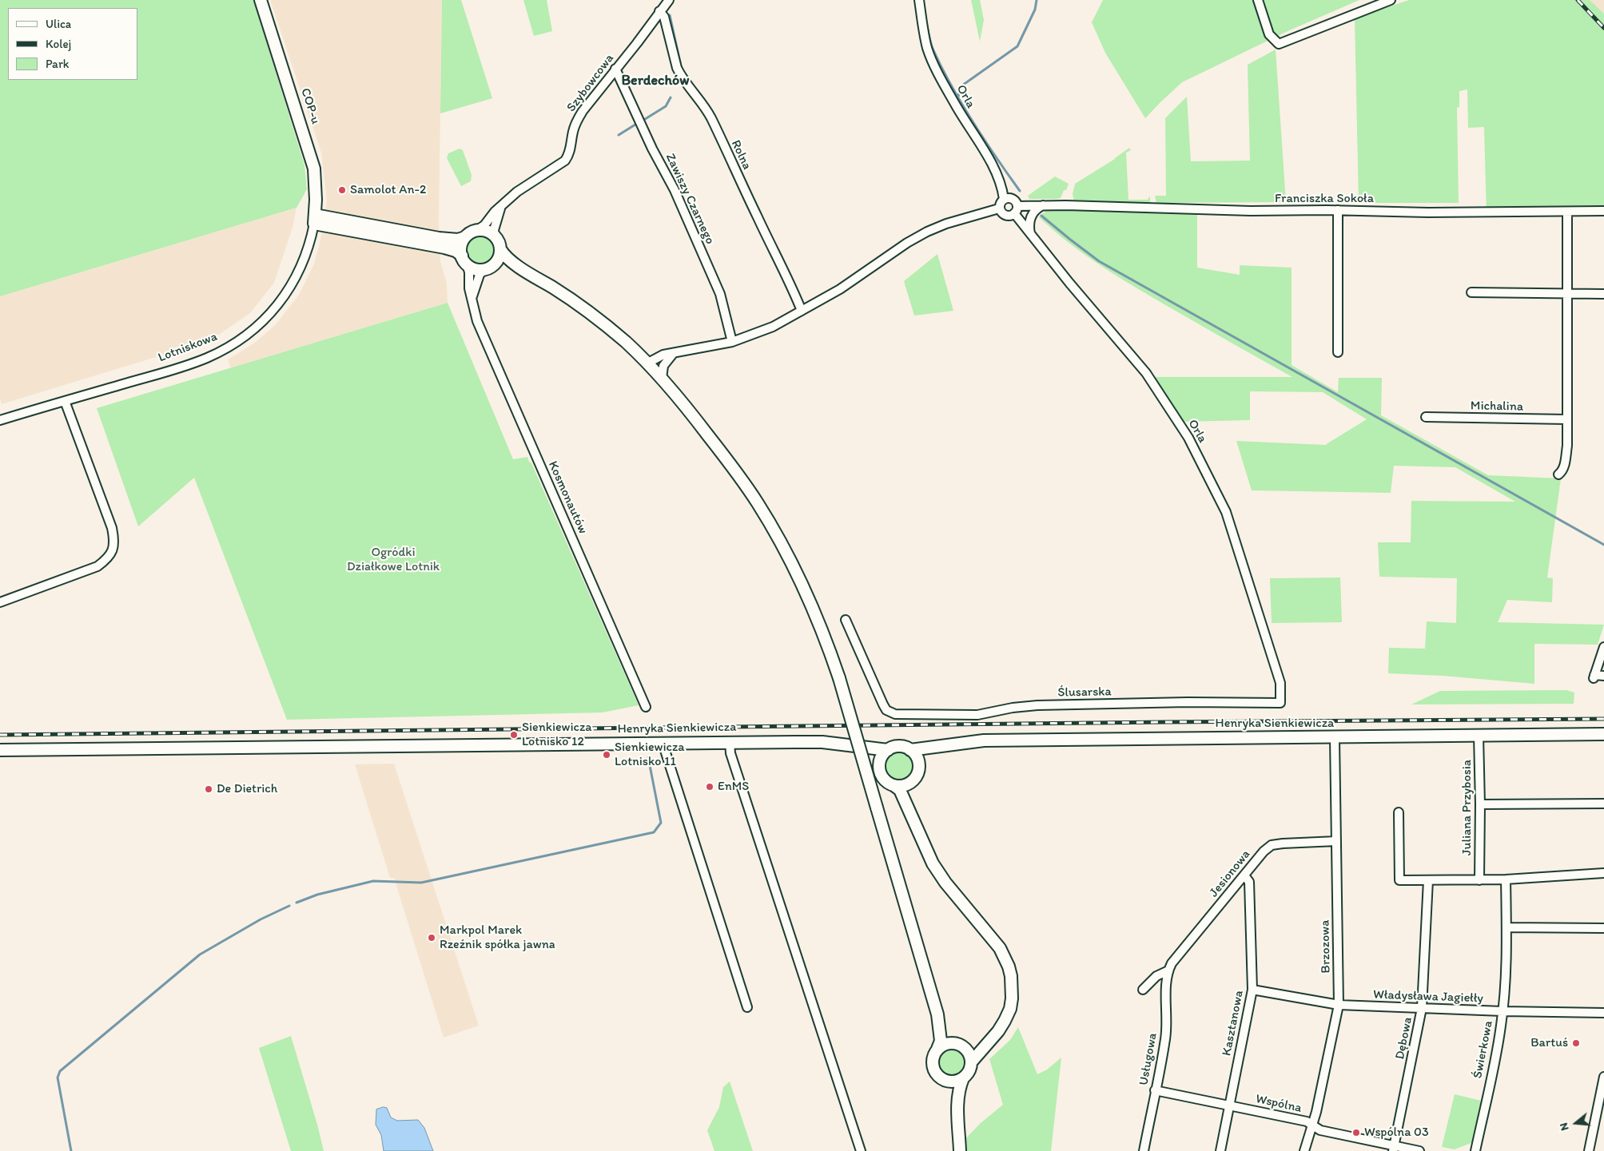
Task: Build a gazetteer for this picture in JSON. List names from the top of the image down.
{
  "streets": {
    "main road": ["COP-u", "Henryka Sienkiewicza"],
    "street": [
      "Szybowcowa",
      "Orla",
      "Rolna",
      "Zawiszy Czarnego",
      "Franciszka Sokoła",
      "Lotniskowa",
      "Michalina",
      "Kosmonautów",
      "Ślusarska",
      "Juliana Przybosia",
      "Jesionowa",
      "Brzozowa",
      "Władysława Jagiełły",
      "Kasztanowa",
      "Dębowa",
      "Świerkowa",
      "Usługowa",
      "Wspólna"
    ]
  },
  "crossings": [
    ["Szybowcowa", "Rolna"],
    ["Szybowcowa", "Zawiszy Czarnego"],
    ["Szybowcowa", "Kosmonautów"],
    ["Orla", "Franciszka Sokoła"],
    ["Orla", "Ślusarska"],
    ["COP-u", "Lotniskowa"],
    ["Henryka Sienkiewicza", "Juliana Przybosia"],
    ["Henryka Sienkiewicza", "Brzozowa"],
    ["Jesionowa", "Brzozowa"],
    ["Jesionowa", "Kasztanowa"],
    ["Jesionowa", "Usługowa"],
    ["Brzozowa", "Władysława Jagiełły"],
    ["Brzozowa", "Wspólna"],
    ["Władysława Jagiełły", "Kasztanowa"],
    ["Władysława Jagiełły", "Dębowa"],
    ["Władysława Jagiełły", "Świerkowa"],
    ["Kasztanowa", "Wspólna"],
    ["Dębowa", "Wspólna"],
    ["Usługowa", "Wspólna"]
  ],
  "districts": ["Berdechów"],
  "parks": ["Ogródki Działkowe Lotnik"],
  "places": [
    "Samolot An-2",
    "Sienkiewicza Lotnisko 12",
    "Sienkiewicza Lotnisko 11",
    "EnMS",
    "De Dietrich",
    "Markpol Marek Rzeźnik spółka jawna",
    "Bartuś",
    "Wspólna 03"
  ],
  "legend": ["Ulica", "Kolej", "Park"],
  "north": "left"
}
